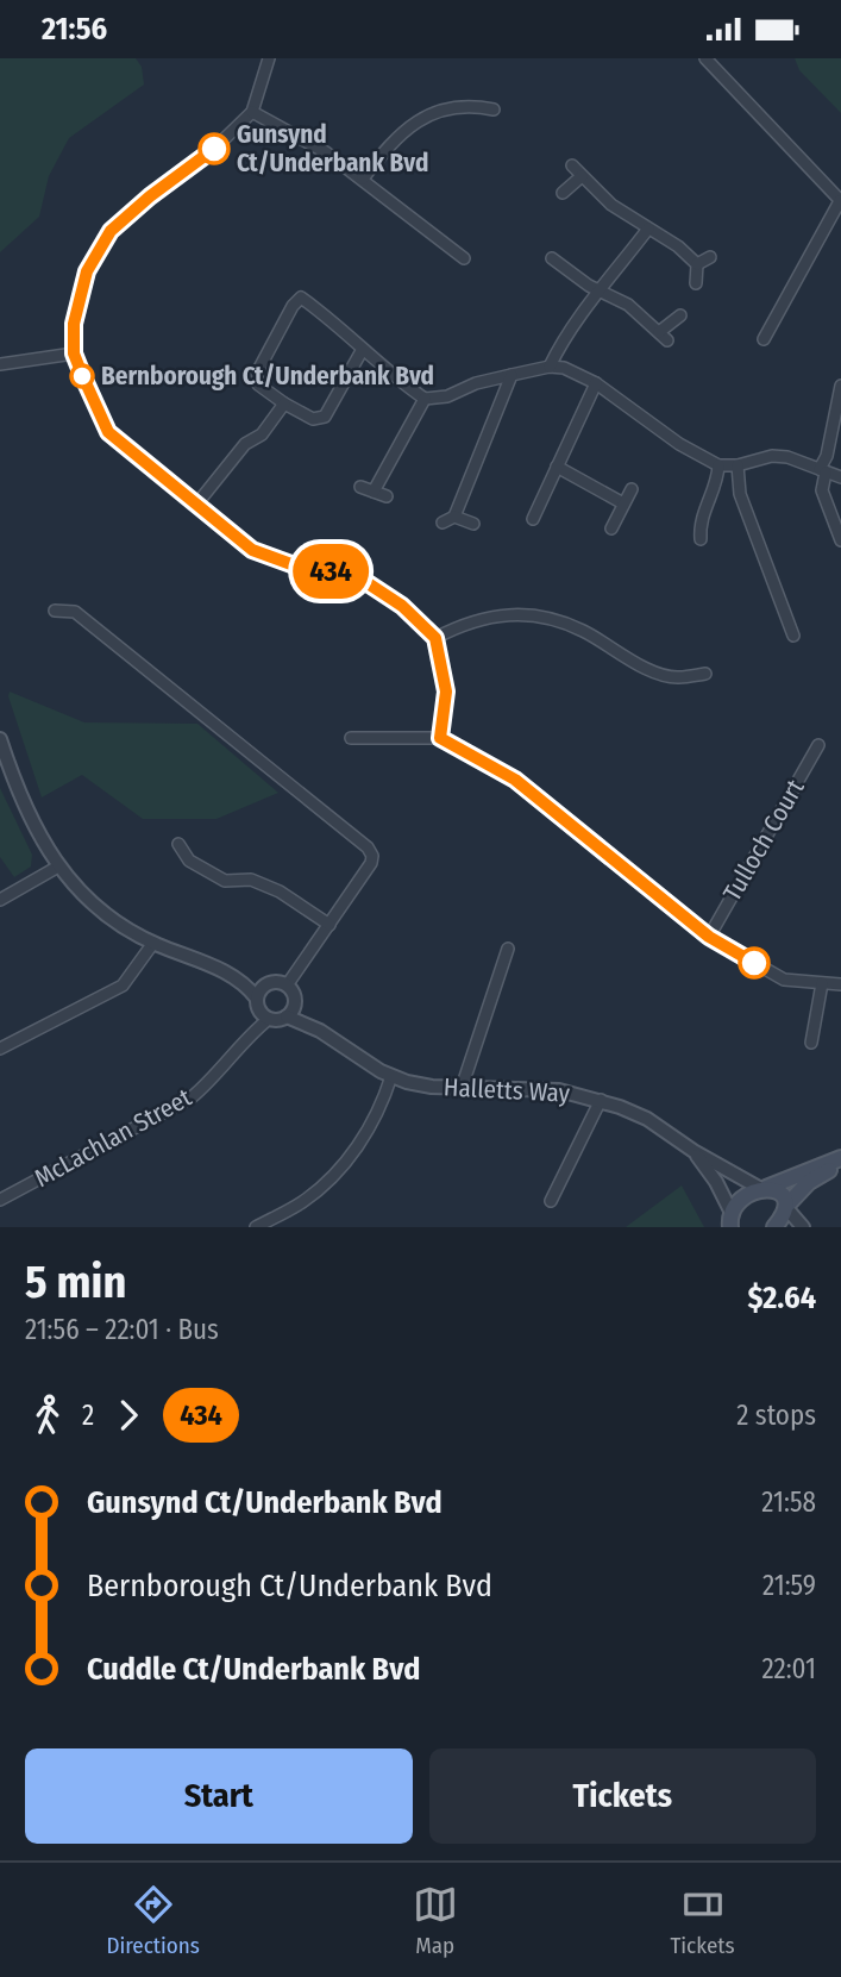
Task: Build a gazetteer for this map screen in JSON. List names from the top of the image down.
{
  "streets": {
    "street": ["Tulloch Court", "Halletts Way", "McLachlan Street"]
  },
  "places": ["Gunsynd Ct/Underbank Bvd", "Bernborough Ct/Underbank Bvd"],
  "lines": ["bus line 434"],
  "page": {
    "status": "21:56",
    "on_map": "434",
    "heading": ["5 min", "21:56 – 22:01 · Bus", "$2.64"],
    "legs": ["2", "434", "2 stops"],
    "list": [
      {
        "name": "Gunsynd Ct/Underbank Bvd",
        "value": "21:58"
      },
      {
        "name": "Bernborough Ct/Underbank Bvd",
        "value": "21:59"
      },
      {
        "name": "Cuddle Ct/Underbank Bvd",
        "value": "22:01"
      }
    ],
    "buttons": ["Start", "Tickets"],
    "tabs": ["Directions", "Map", "Tickets"]
  }
}
